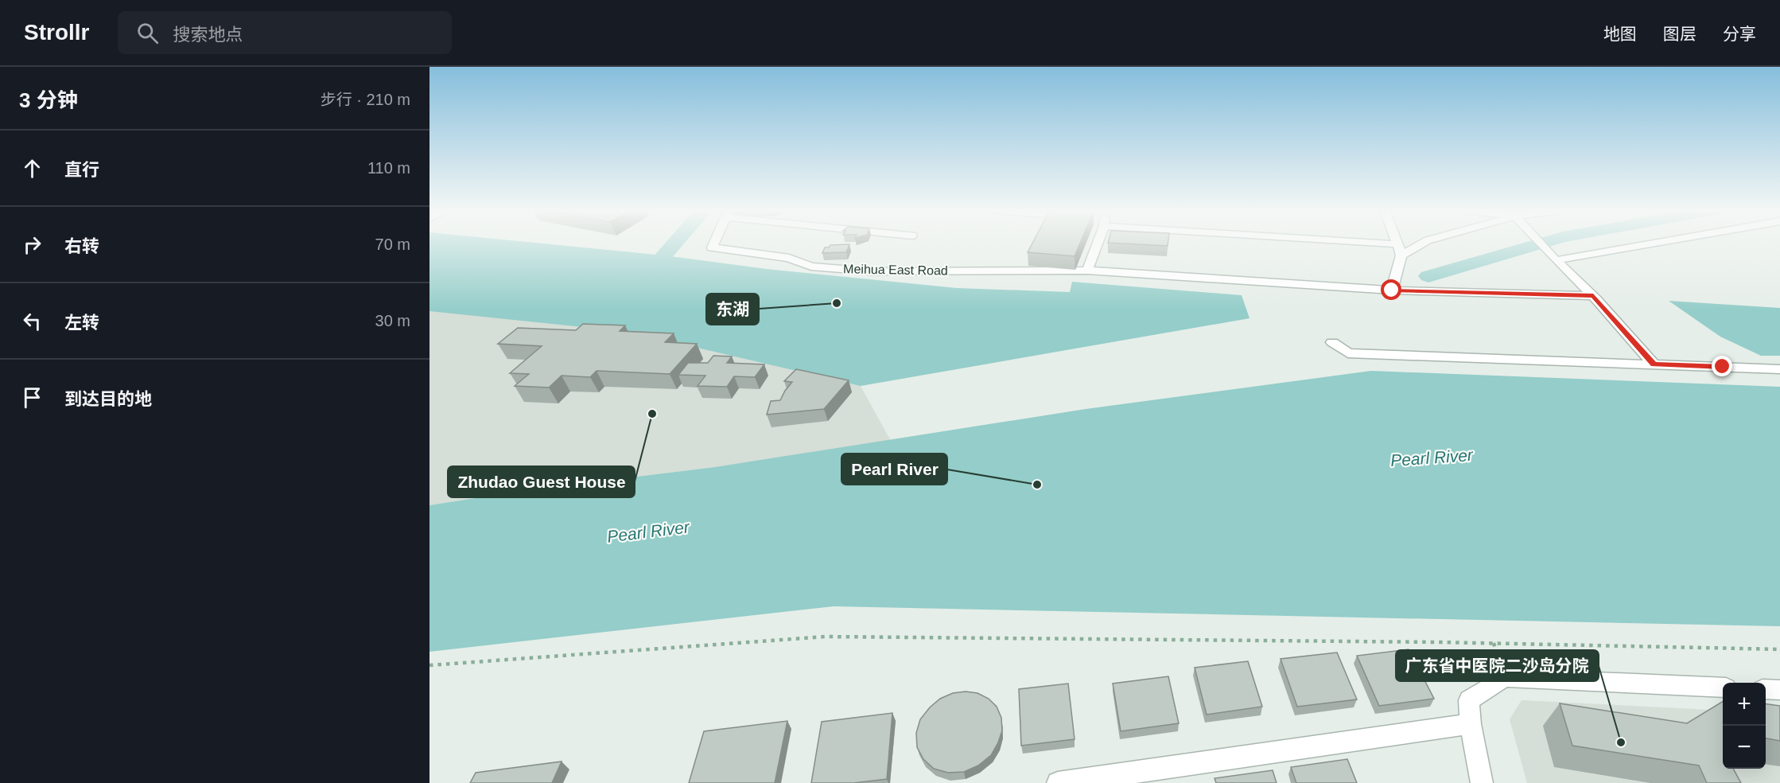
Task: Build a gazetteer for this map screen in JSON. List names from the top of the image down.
{
  "streets": {
    "street": ["Meihua East Road"]
  },
  "water": ["Pearl River"],
  "places": [
    "东湖",
    "Zhudao Guest House",
    "Pearl River",
    "广东省中医院二沙岛分院"
  ],
  "page": {
    "header": "Strollr",
    "search": "搜索地点",
    "nav": ["地图", "图层", "分享"],
    "heading": ["3 分钟", "步行 · 210 m"],
    "list": [
      ["直行", "110 m"],
      ["右转", "70 m"],
      ["左转", "30 m"],
      "到达目的地"
    ],
    "map_buttons": ["+", "−"]
  }
}
